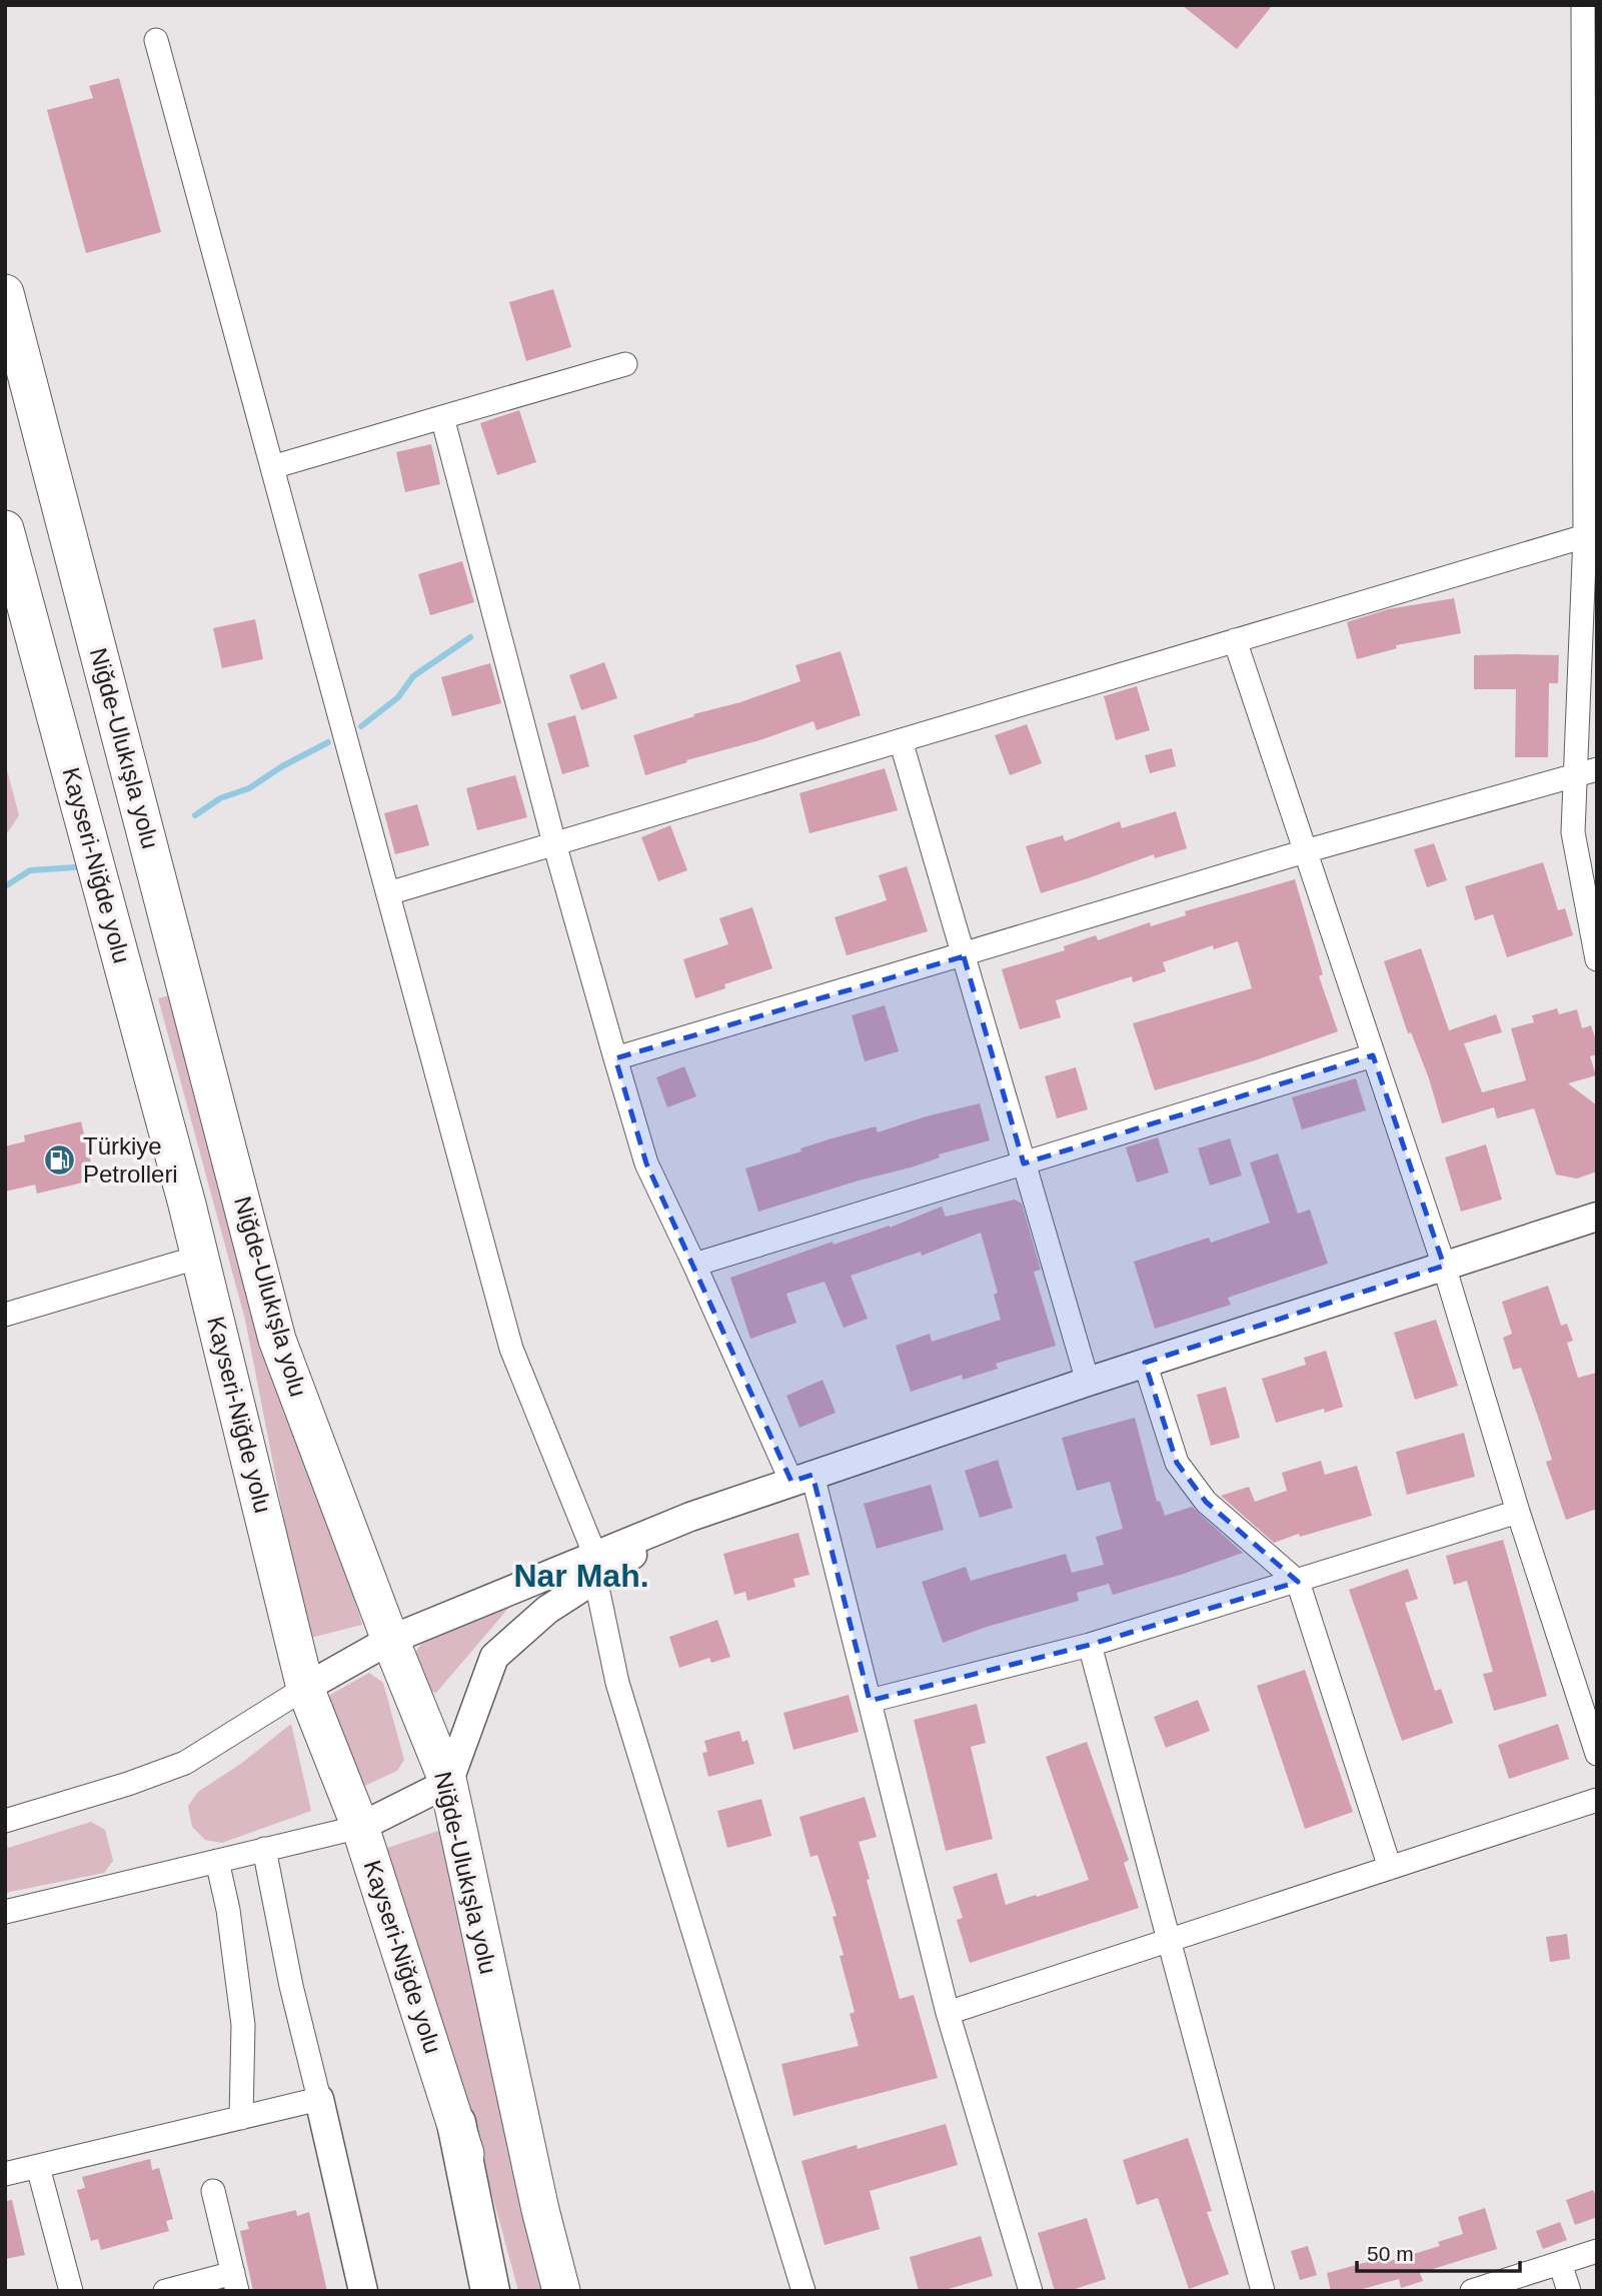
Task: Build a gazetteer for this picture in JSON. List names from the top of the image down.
{
  "streets": {
    "highway": ["Niğde-Ulukışla yolu", "Kayseri-Niğde yolu"]
  },
  "districts": ["Nar Mah."],
  "places": {
    "fuel station": ["Türkiye Petrolleri"]
  },
  "scale_bar": "50 m"
}
